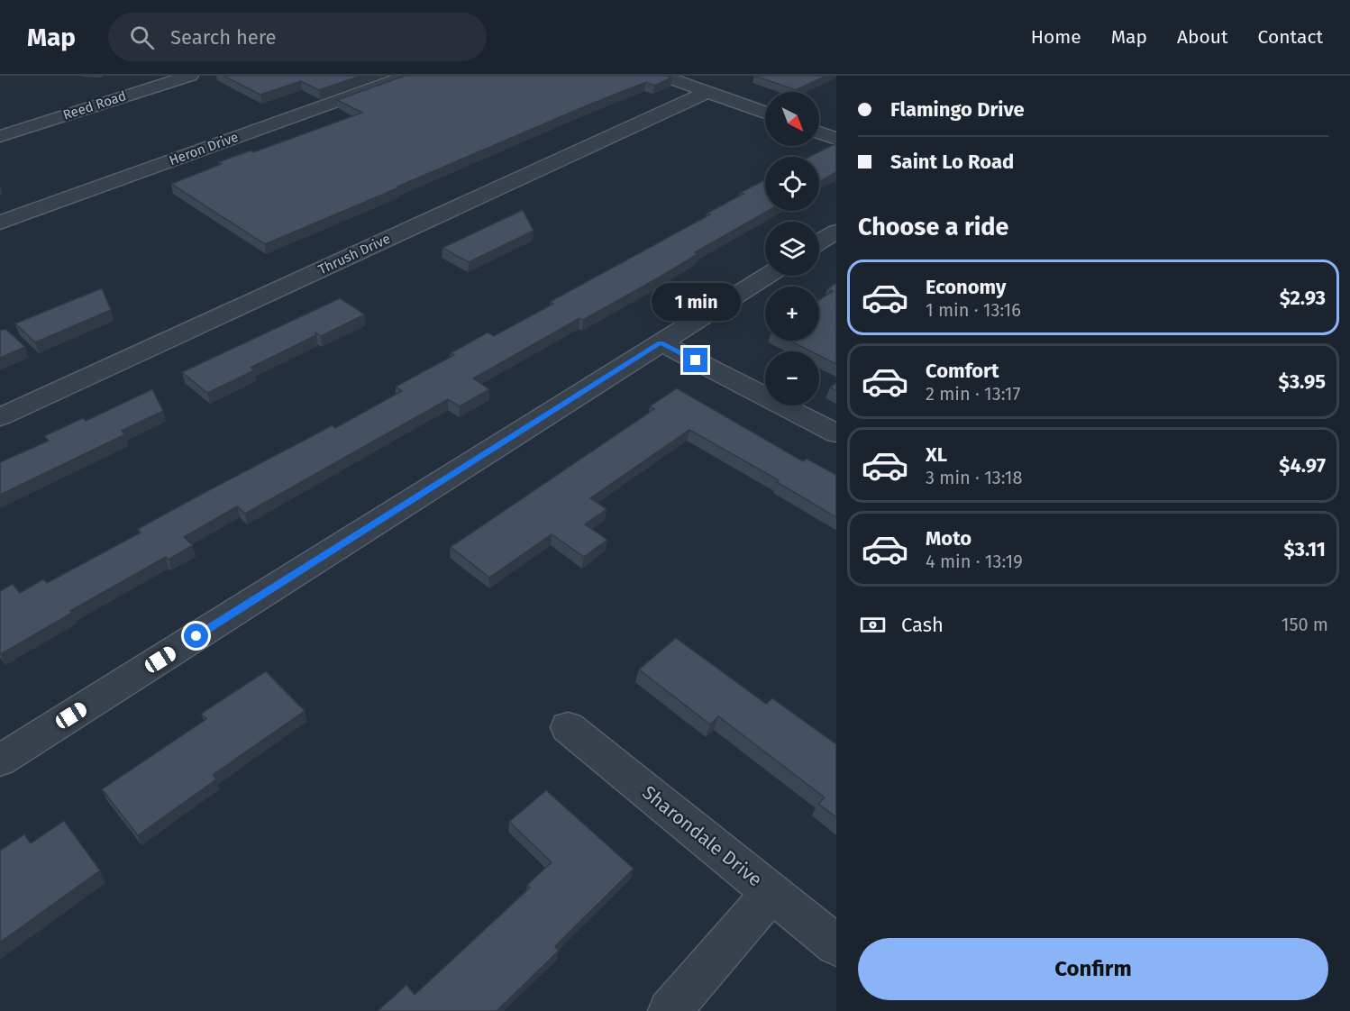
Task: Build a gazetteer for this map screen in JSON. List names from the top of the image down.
{
  "streets": {
    "street": [
      "Reed Road",
      "Heron Drive",
      "Thrush Drive",
      "Sharondale Drive"
    ]
  },
  "north": "bottom right",
  "page": {
    "header": "Map",
    "search": "Search here",
    "nav": [
      "Home",
      "Map",
      "About",
      "Contact"
    ],
    "banner": ["Flamingo Drive", "Saint Lo Road"],
    "map_buttons": ["+", "−"],
    "heading": "Choose a ride",
    "list": [
      {
        "name": "Economy",
        "note": "1 min · 13:16",
        "value": "$2.93"
      },
      {
        "name": "Comfort",
        "note": "2 min · 13:17",
        "value": "$3.95"
      },
      {
        "name": "XL",
        "note": "3 min · 13:18",
        "value": "$4.97"
      },
      {
        "name": "Moto",
        "note": "4 min · 13:19",
        "value": "$3.11"
      }
    ],
    "bubble": "1 min",
    "pay": ["Cash", "150 m"],
    "buttons": "Confirm"
  }
}
